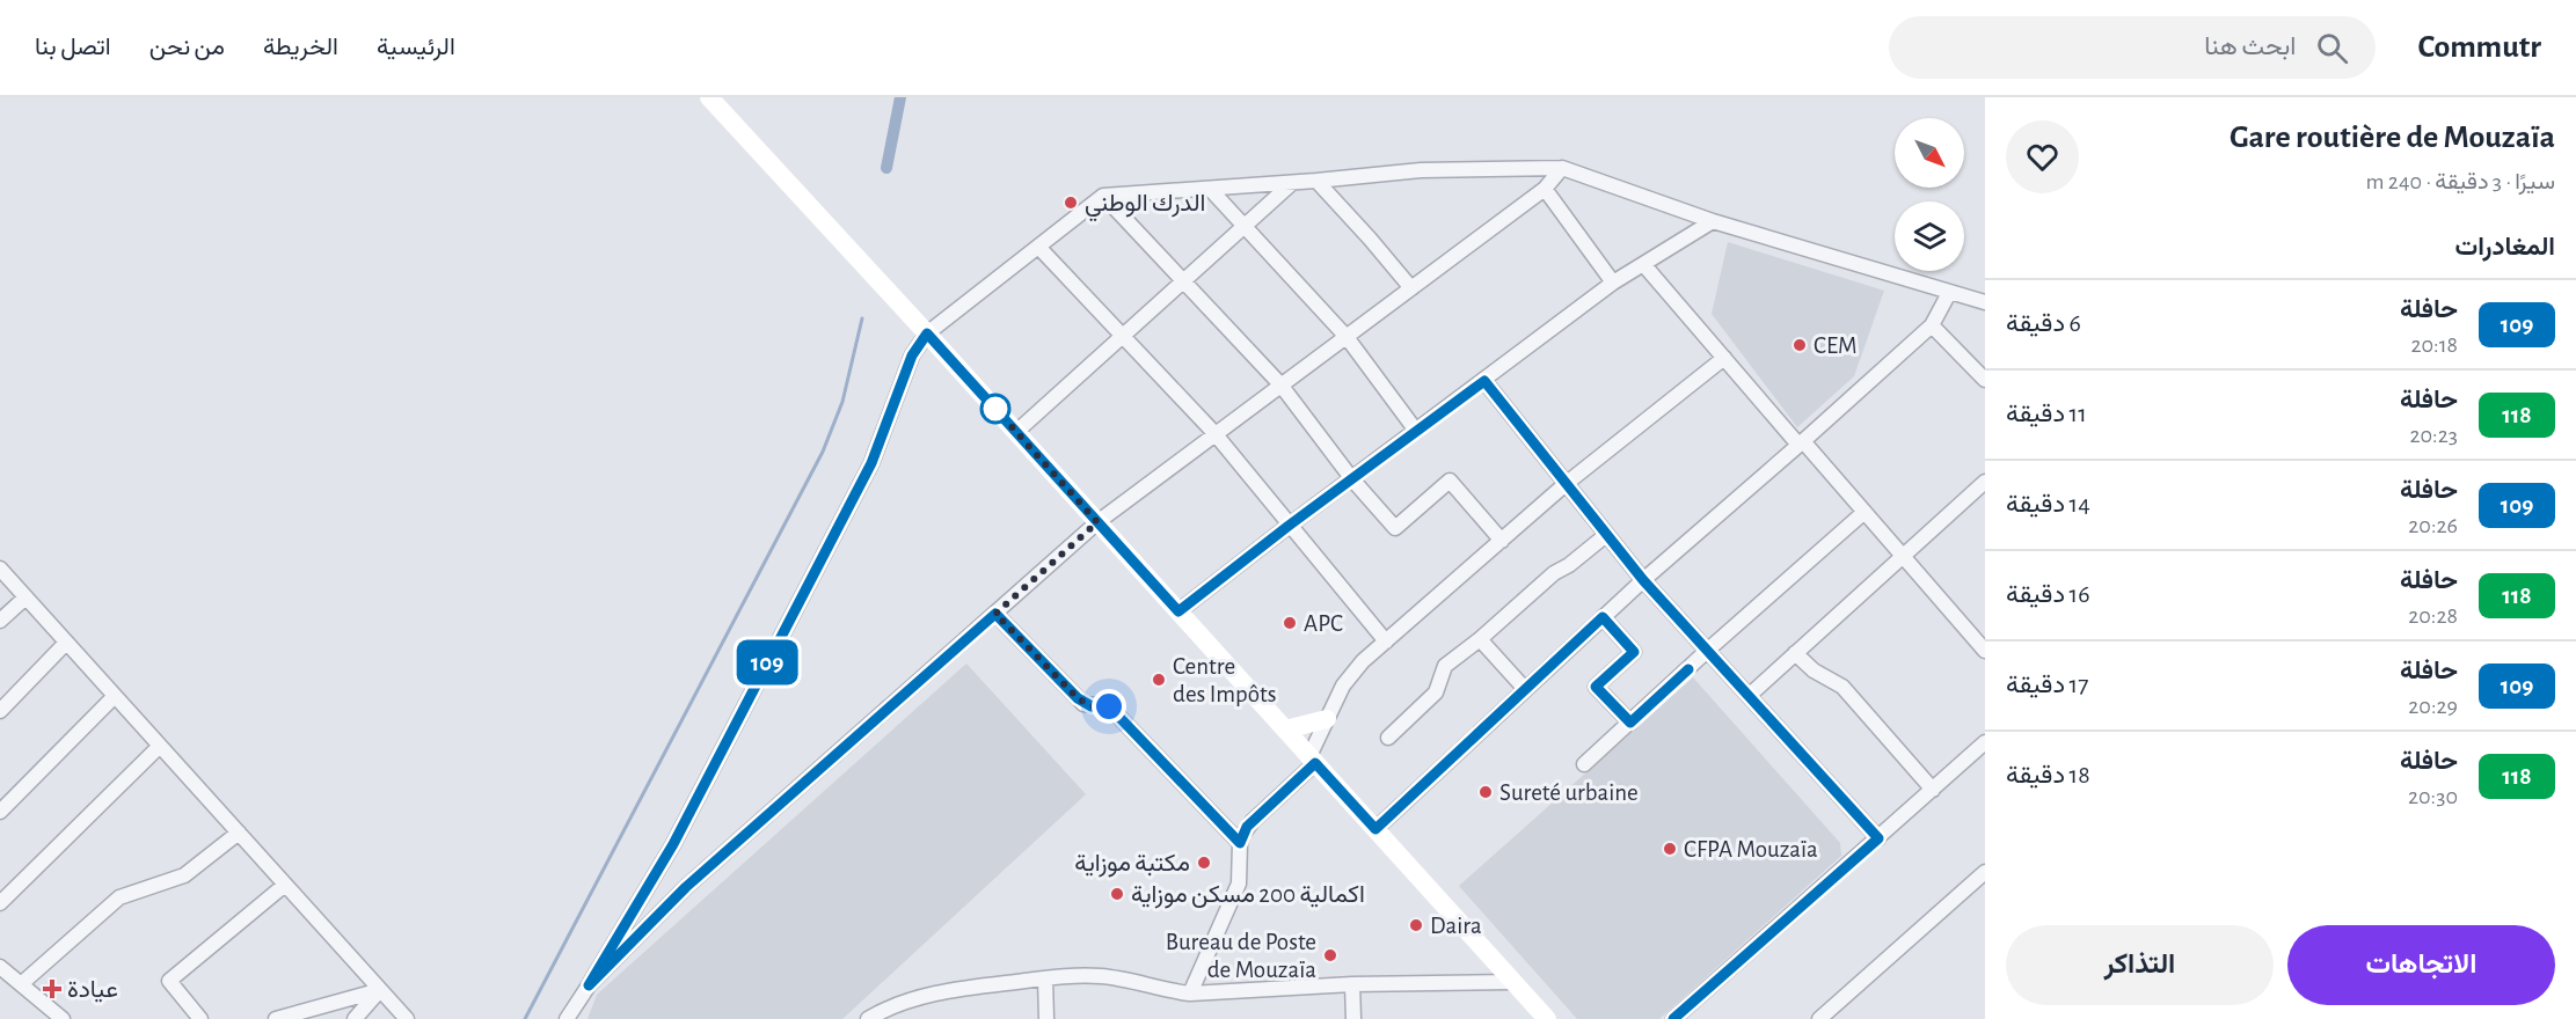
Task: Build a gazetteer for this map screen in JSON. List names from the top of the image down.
{
  "places": {
    "other": [
      "الدرك الوطني",
      "CEM",
      "APC",
      "Centre des Impôts",
      "Sureté urbaine",
      "CFPA Mouzaïa",
      "مكتبة موزاية",
      "اكمالية 200 مسكن موزاية",
      "Daira",
      "Bureau de Poste de Mouzaïa"
    ],
    "health": ["عيادة"]
  },
  "lines": ["bus line 109"],
  "north": "bottom right",
  "page": {
    "header": "Commutr",
    "search": "ابحث هنا",
    "nav": [
      "الرئيسية",
      "الخريطة",
      "من نحن",
      "اتصل بنا"
    ],
    "heading": [
      ["Gare routière de Mouzaïa", "سيرًا · 3 دقيقة · 240 m"],
      "المغادرات"
    ],
    "on_map": "109",
    "list": [
      {
        "mark": "109",
        "name": "حافلة",
        "note": "20:18",
        "value": "6 دقيقة"
      },
      {
        "mark": "118",
        "name": "حافلة",
        "note": "20:23",
        "value": "11 دقيقة"
      },
      {
        "mark": "109",
        "name": "حافلة",
        "note": "20:26",
        "value": "14 دقيقة"
      },
      {
        "mark": "118",
        "name": "حافلة",
        "note": "20:28",
        "value": "16 دقيقة"
      },
      {
        "mark": "109",
        "name": "حافلة",
        "note": "20:29",
        "value": "17 دقيقة"
      },
      {
        "mark": "118",
        "name": "حافلة",
        "note": "20:30",
        "value": "18 دقيقة"
      }
    ],
    "buttons": ["الاتجاهات", "التذاكر"]
  }
}
